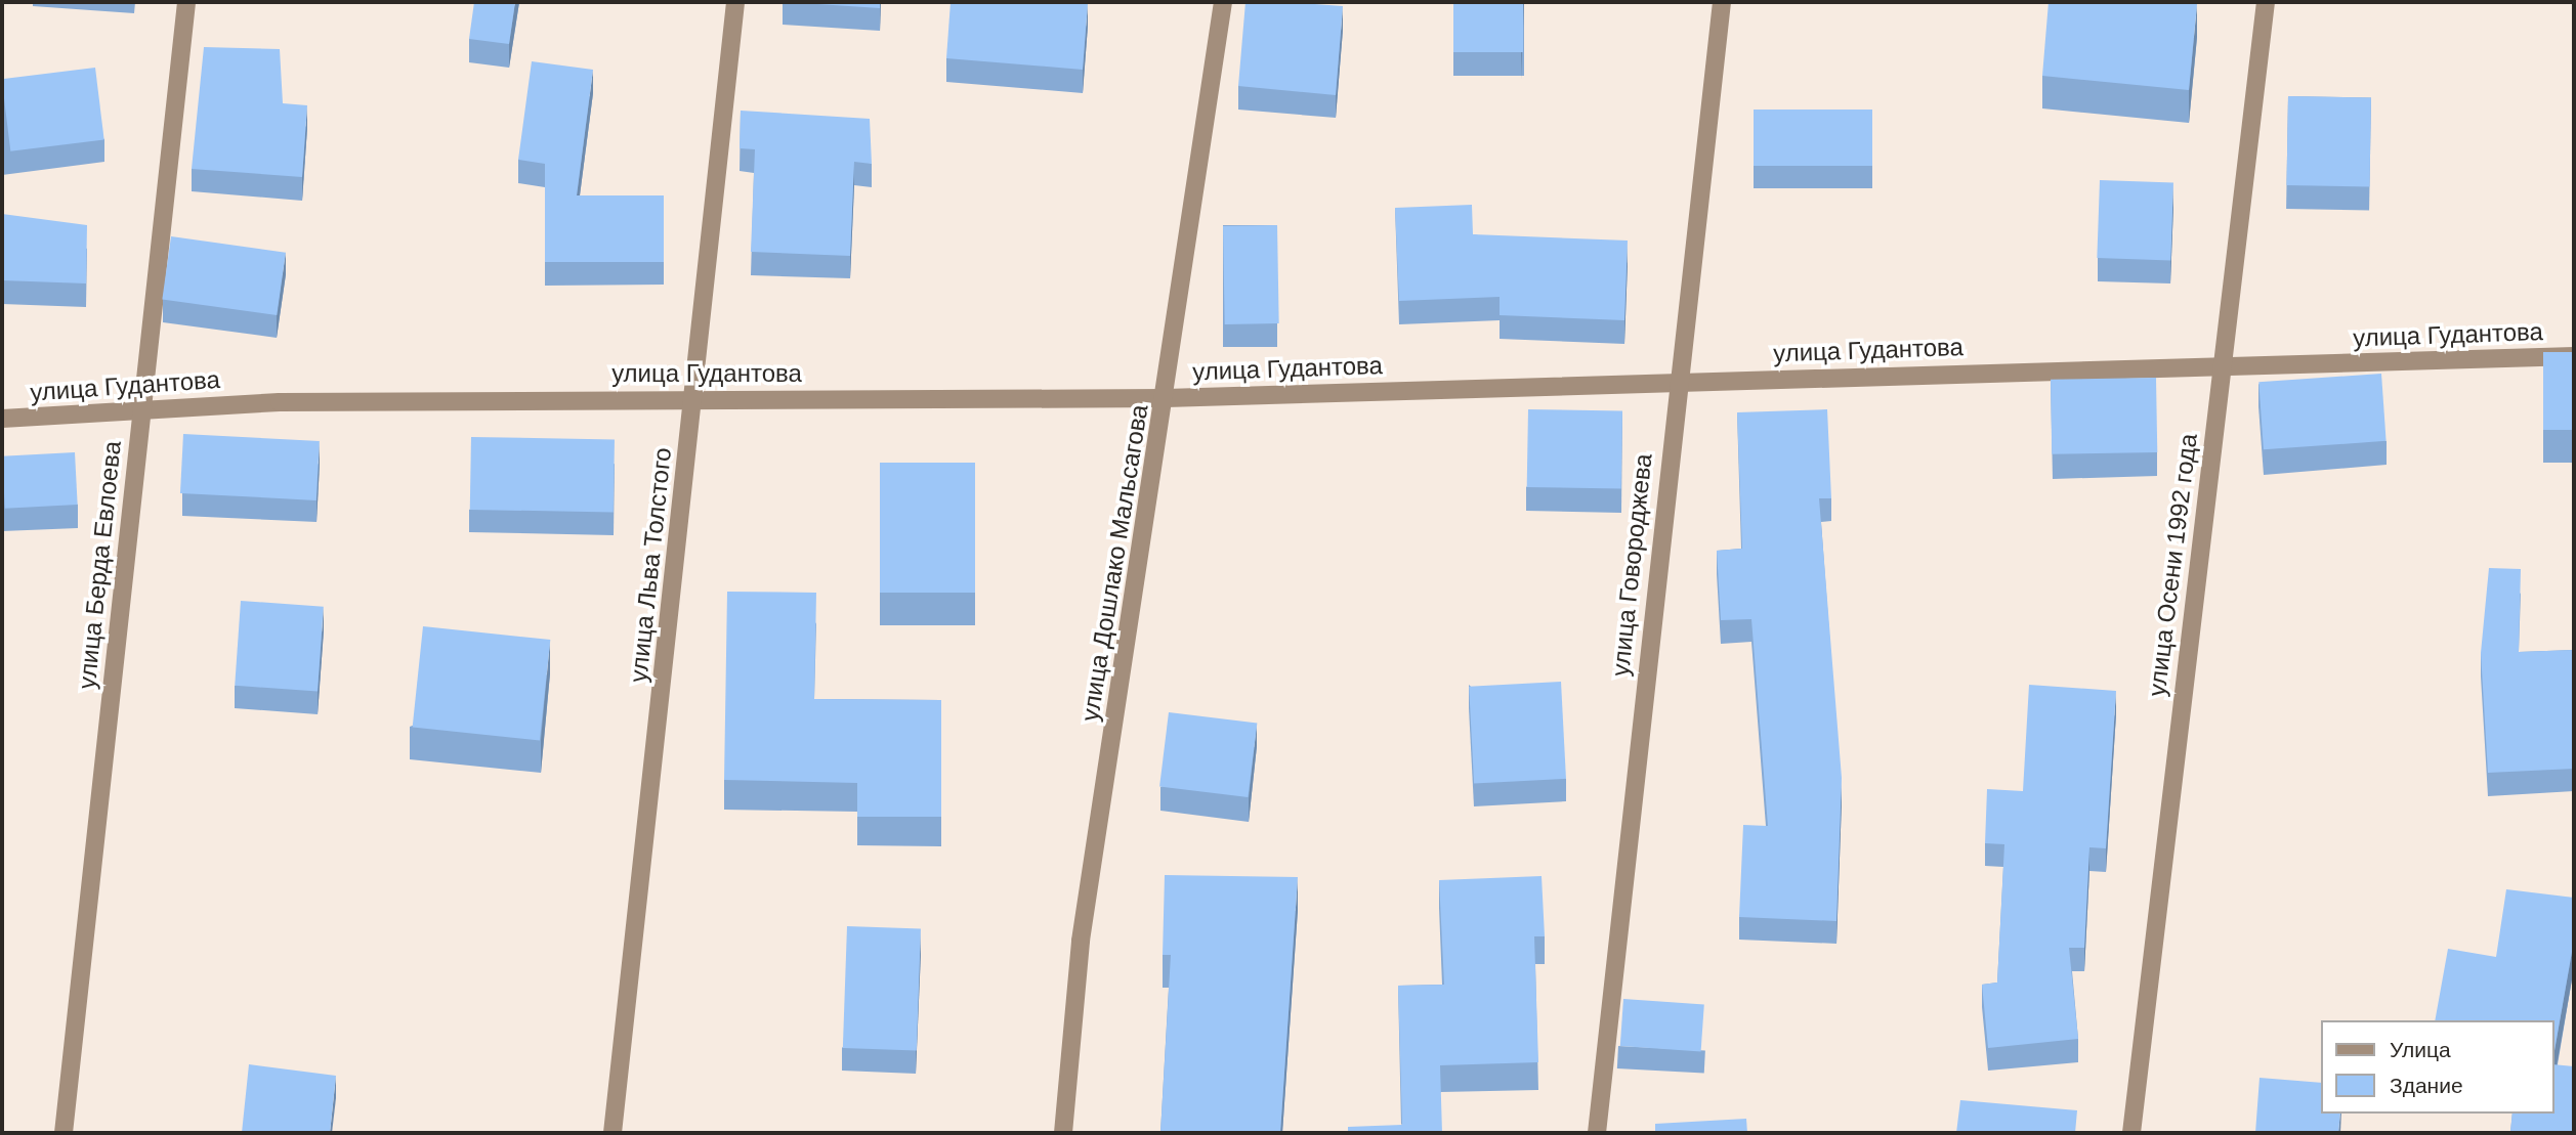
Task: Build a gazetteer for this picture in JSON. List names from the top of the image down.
{
  "streets": {
    "street": [
      "улица Гудантова",
      "улица Дошлако Мальсагова",
      "улица Берда Евлоева",
      "улица Льва Толстого",
      "улица Говороджева",
      "улица Осени 1992 года"
    ]
  },
  "crossings": [
    ["улица Гудантова", "улица Дошлако Мальсагова"],
    ["улица Гудантова", "улица Берда Евлоева"],
    ["улица Гудантова", "улица Льва Толстого"],
    ["улица Гудантова", "улица Говороджева"],
    ["улица Гудантова", "улица Осени 1992 года"]
  ],
  "legend": ["Улица", "Здание"]
}
